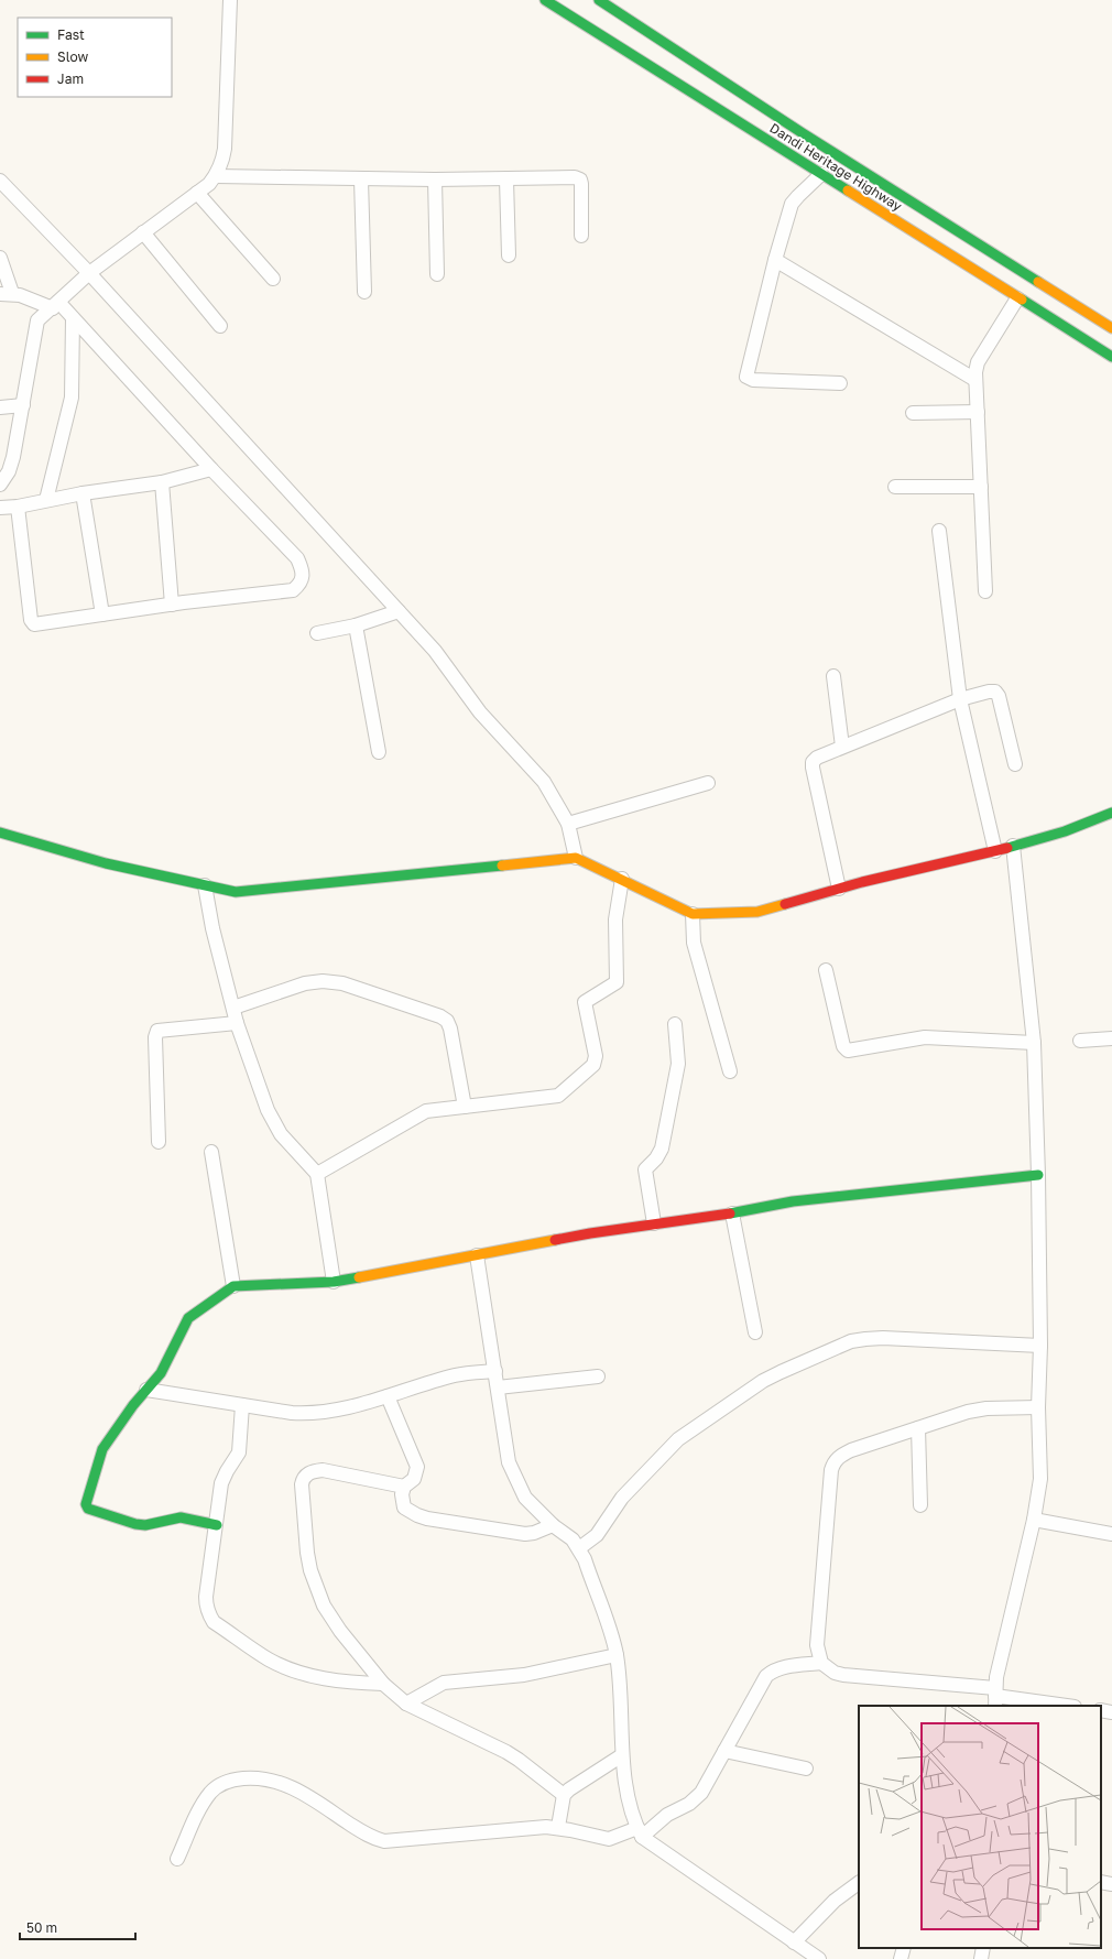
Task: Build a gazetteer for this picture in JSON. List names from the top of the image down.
{
  "streets": {
    "main road": ["Dandi Heritage Highway"]
  },
  "legend": ["Fast", "Slow", "Jam"],
  "scale_bar": "50 m"
}
